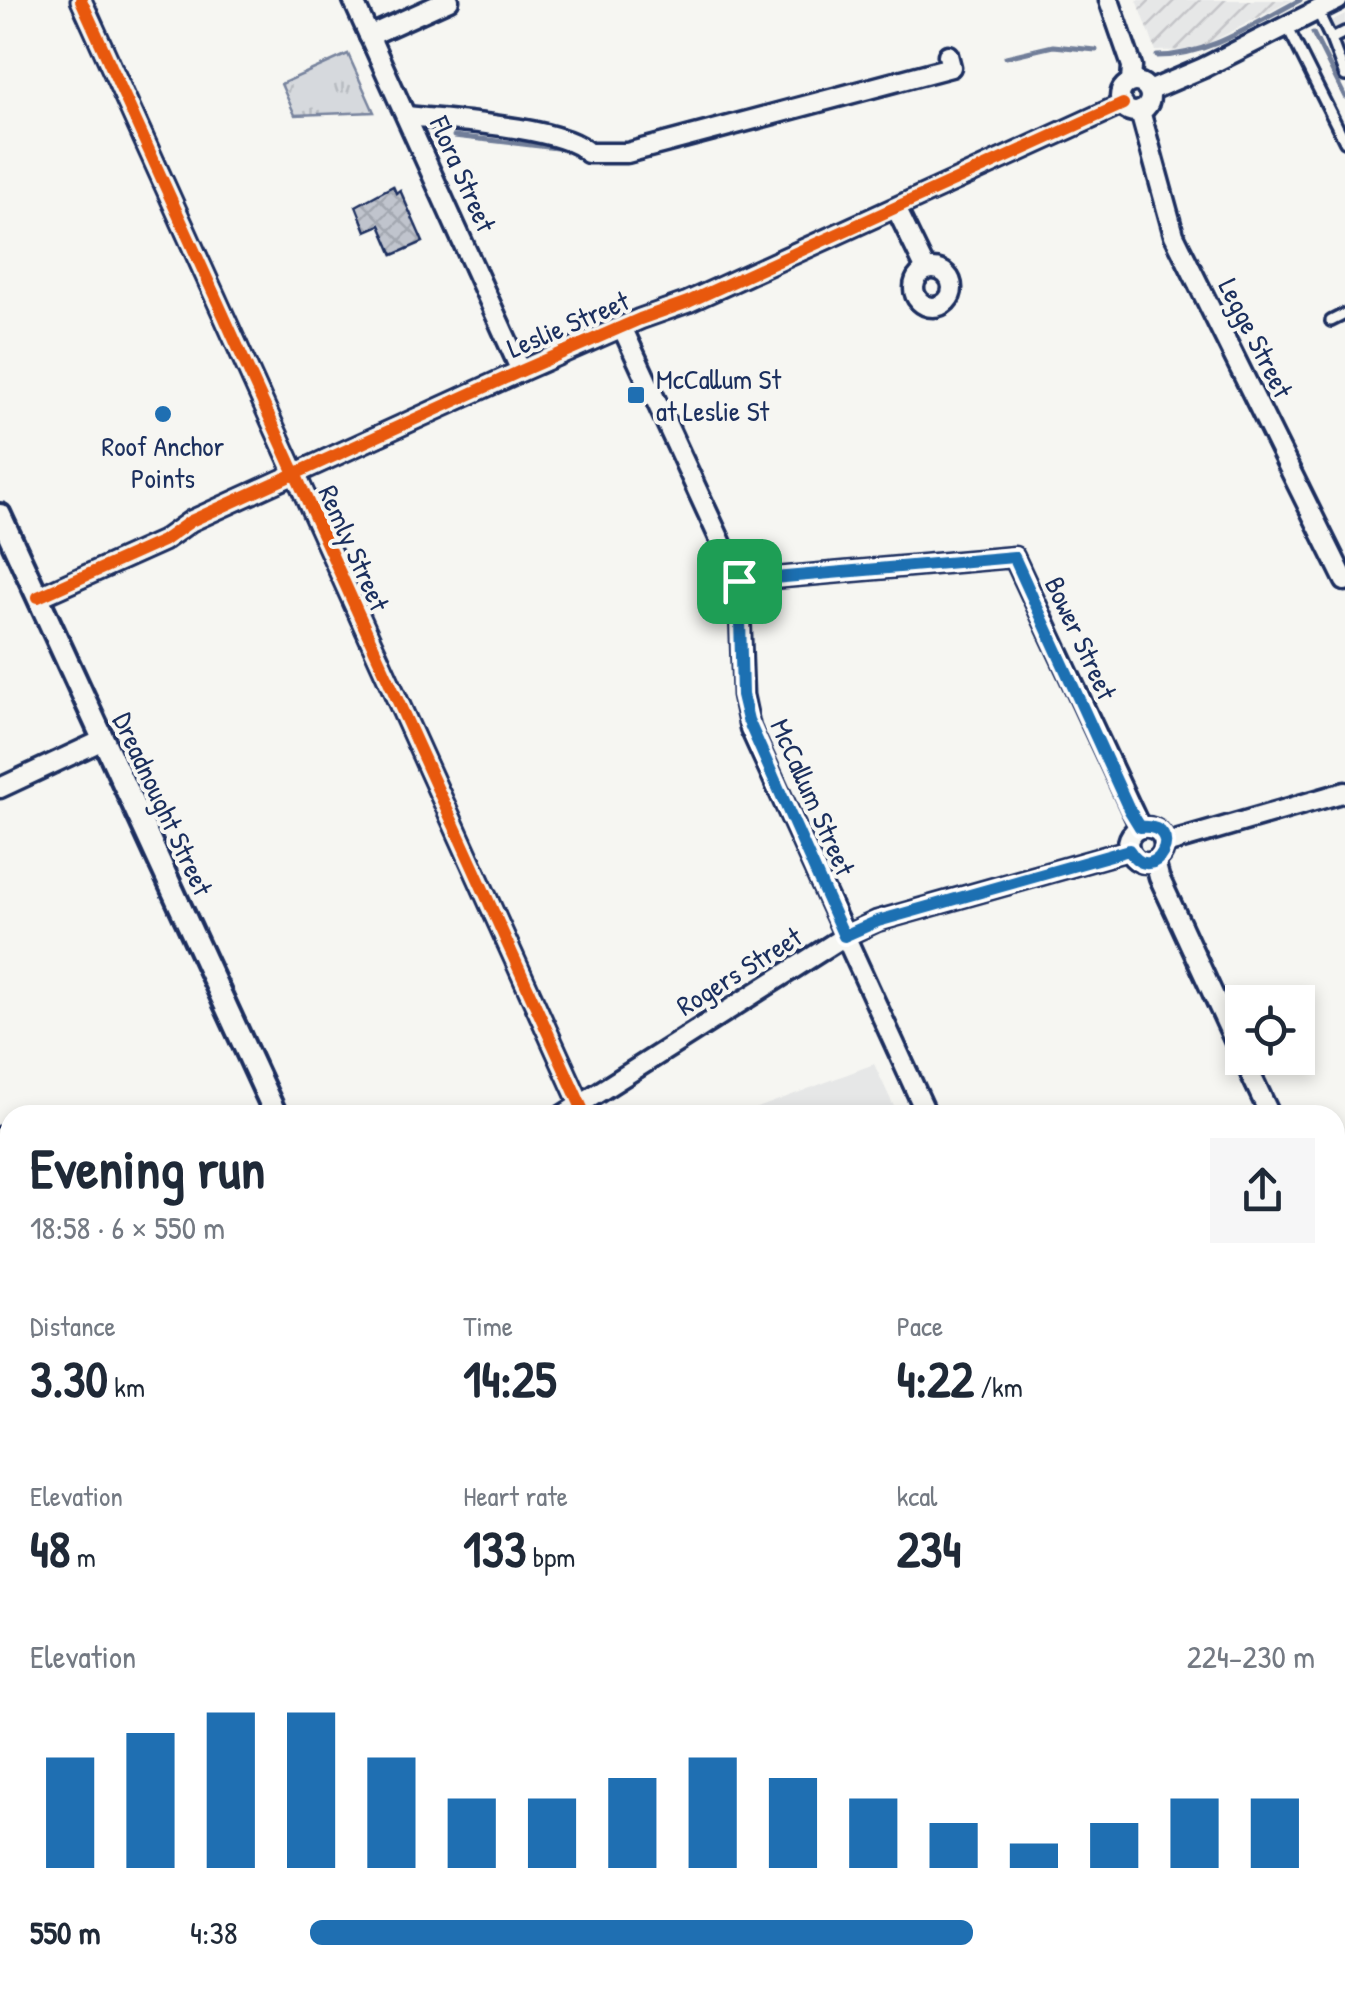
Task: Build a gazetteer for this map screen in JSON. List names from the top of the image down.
{
  "streets": {
    "street": [
      "Flora Street",
      "Leslie Street",
      "Legge Street",
      "Remly Street",
      "Bower Street",
      "McCallum Street",
      "Dreadnought Street",
      "Rogers Street"
    ]
  },
  "crossings": [
    ["Flora Street", "Leslie Street"],
    ["Leslie Street", "Legge Street"],
    ["Leslie Street", "Remly Street"],
    ["Leslie Street", "McCallum Street"],
    ["Leslie Street", "Dreadnought Street"],
    ["Bower Street", "McCallum Street"],
    ["Bower Street", "Rogers Street"],
    ["McCallum Street", "Rogers Street"]
  ],
  "places": {
    "transit": ["McCallum St at Leslie St"],
    "other": ["Roof Anchor Points"]
  },
  "page": {
    "heading": ["Evening run", "18:58 · 6 × 550 m"],
    "stats": [
      ["Distance", "3.30 km"],
      ["Time", "14:25"],
      ["Pace", "4:22 /km"],
      ["Elevation", "48 m"],
      ["Heart rate", "133 bpm"],
      ["kcal", "234"]
    ],
    "chart": ["Elevation", "224–230 m"],
    "list": [
      {
        "name": "550 m",
        "note": "4:38"
      }
    ]
  }
}
